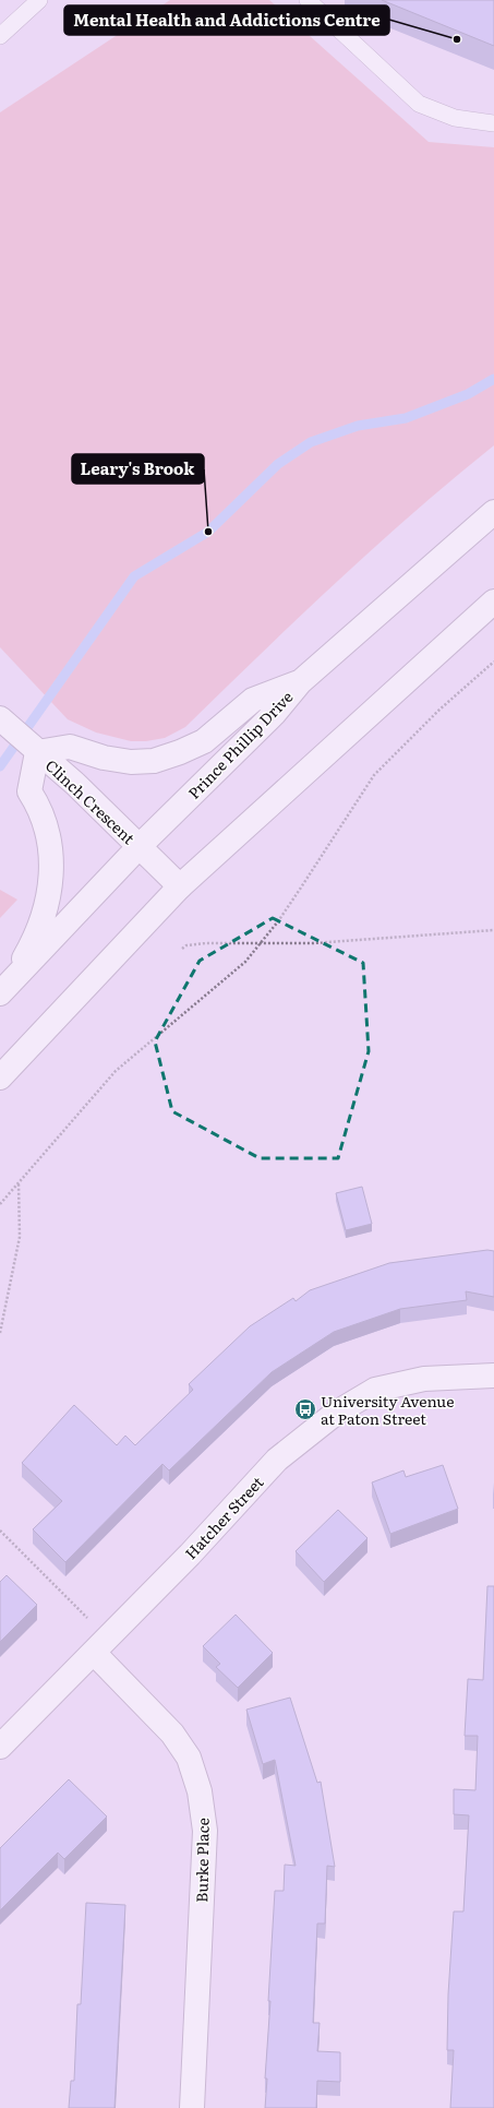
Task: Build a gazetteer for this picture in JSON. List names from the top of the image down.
{
  "streets": {
    "main road": [
      "Prince Phillip Drive",
      "Clinch Crescent",
      "Hatcher Street",
      "Burke Place"
    ]
  },
  "crossings": [
    ["Prince Phillip Drive", "Clinch Crescent"],
    ["Hatcher Street", "Burke Place"]
  ],
  "places": {
    "other": ["Mental Health and Addictions Centre", "Leary's Brook"],
    "bus stop": ["University Avenue at Paton Street"]
  }
}
